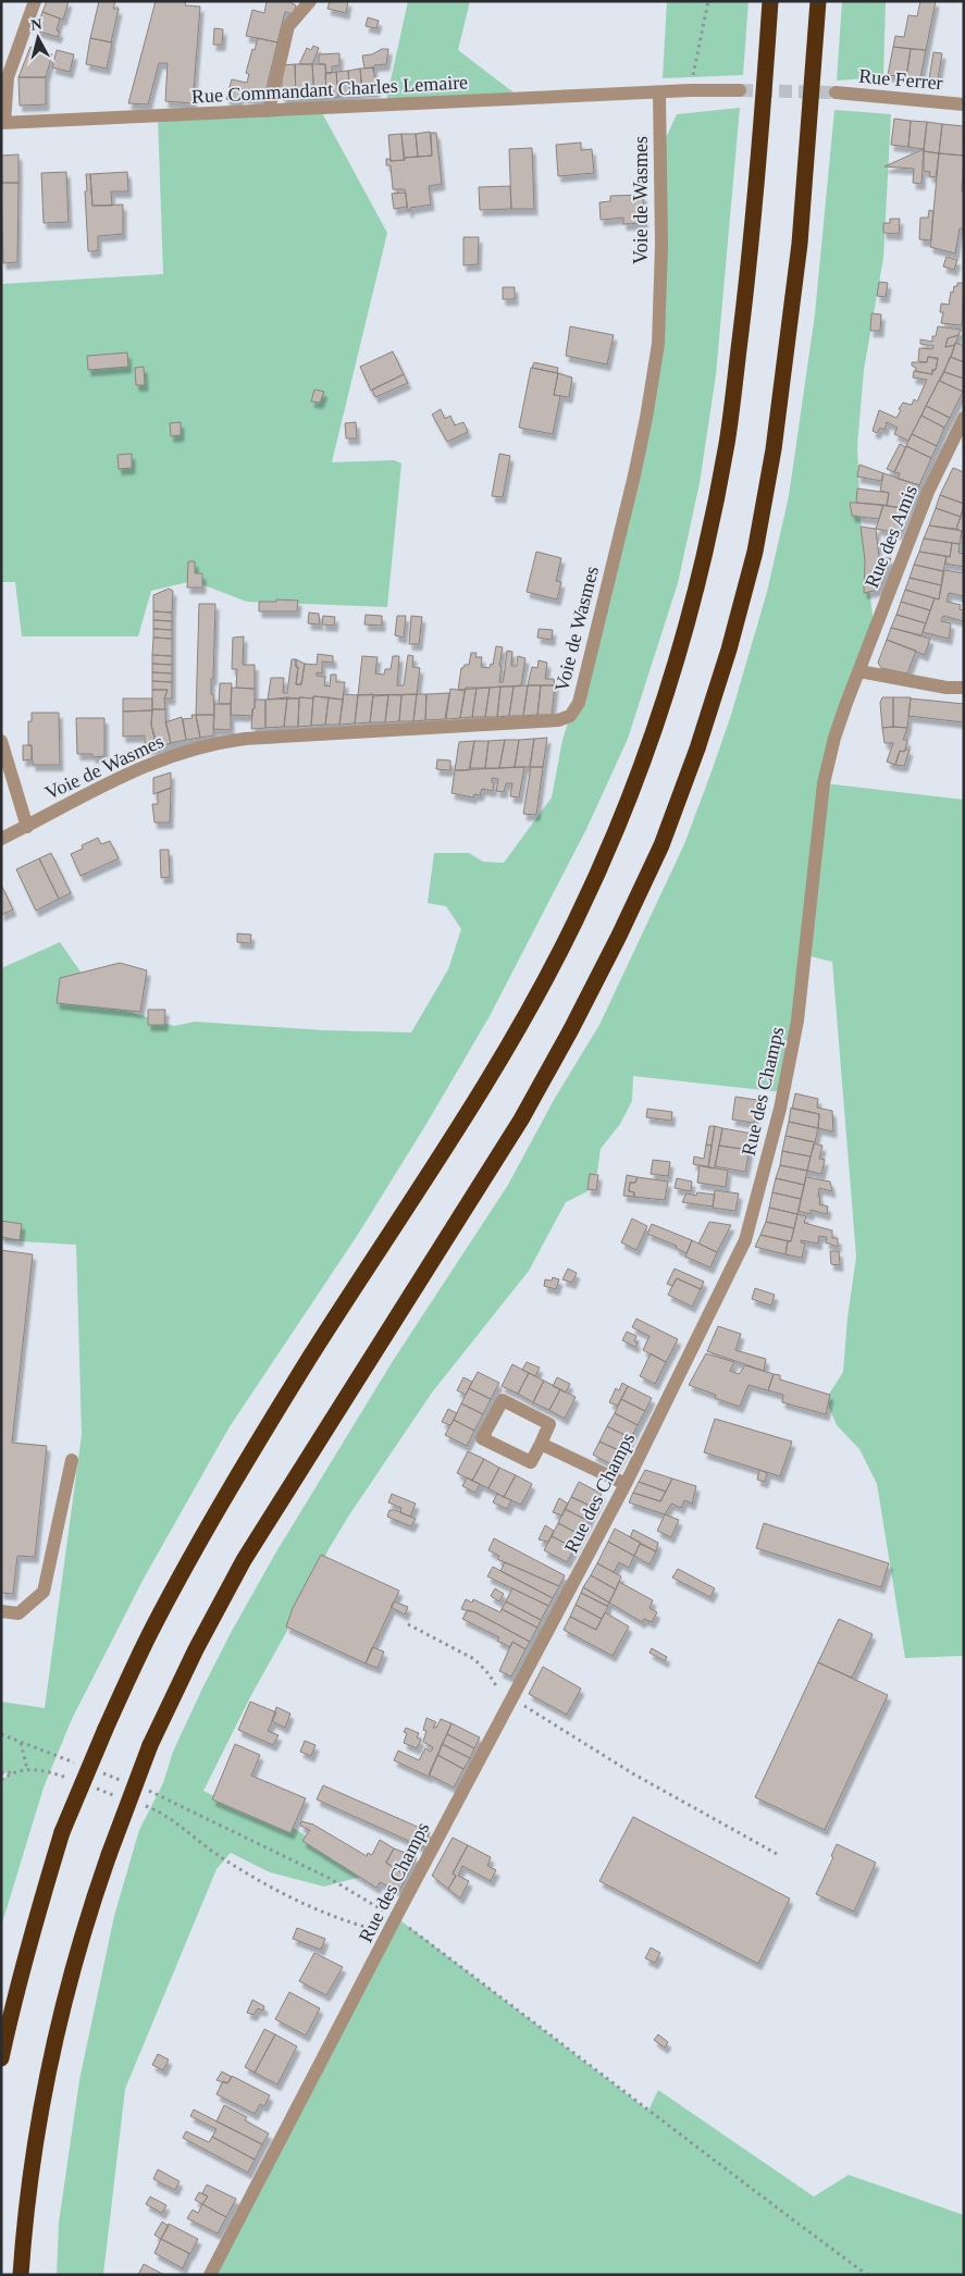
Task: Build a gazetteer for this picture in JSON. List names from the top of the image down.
{
  "streets": {
    "street": [
      "Rue Ferrer",
      "Rue Commandant Charles Lemaire",
      "Voie de Wasmes",
      "Rue des Amis",
      "Rue des Champs"
    ]
  },
  "crossings": [
    ["Rue Commandant Charles Lemaire", "Voie de Wasmes"],
    ["Rue des Amis", "Rue des Champs"]
  ],
  "north": "top"
}
